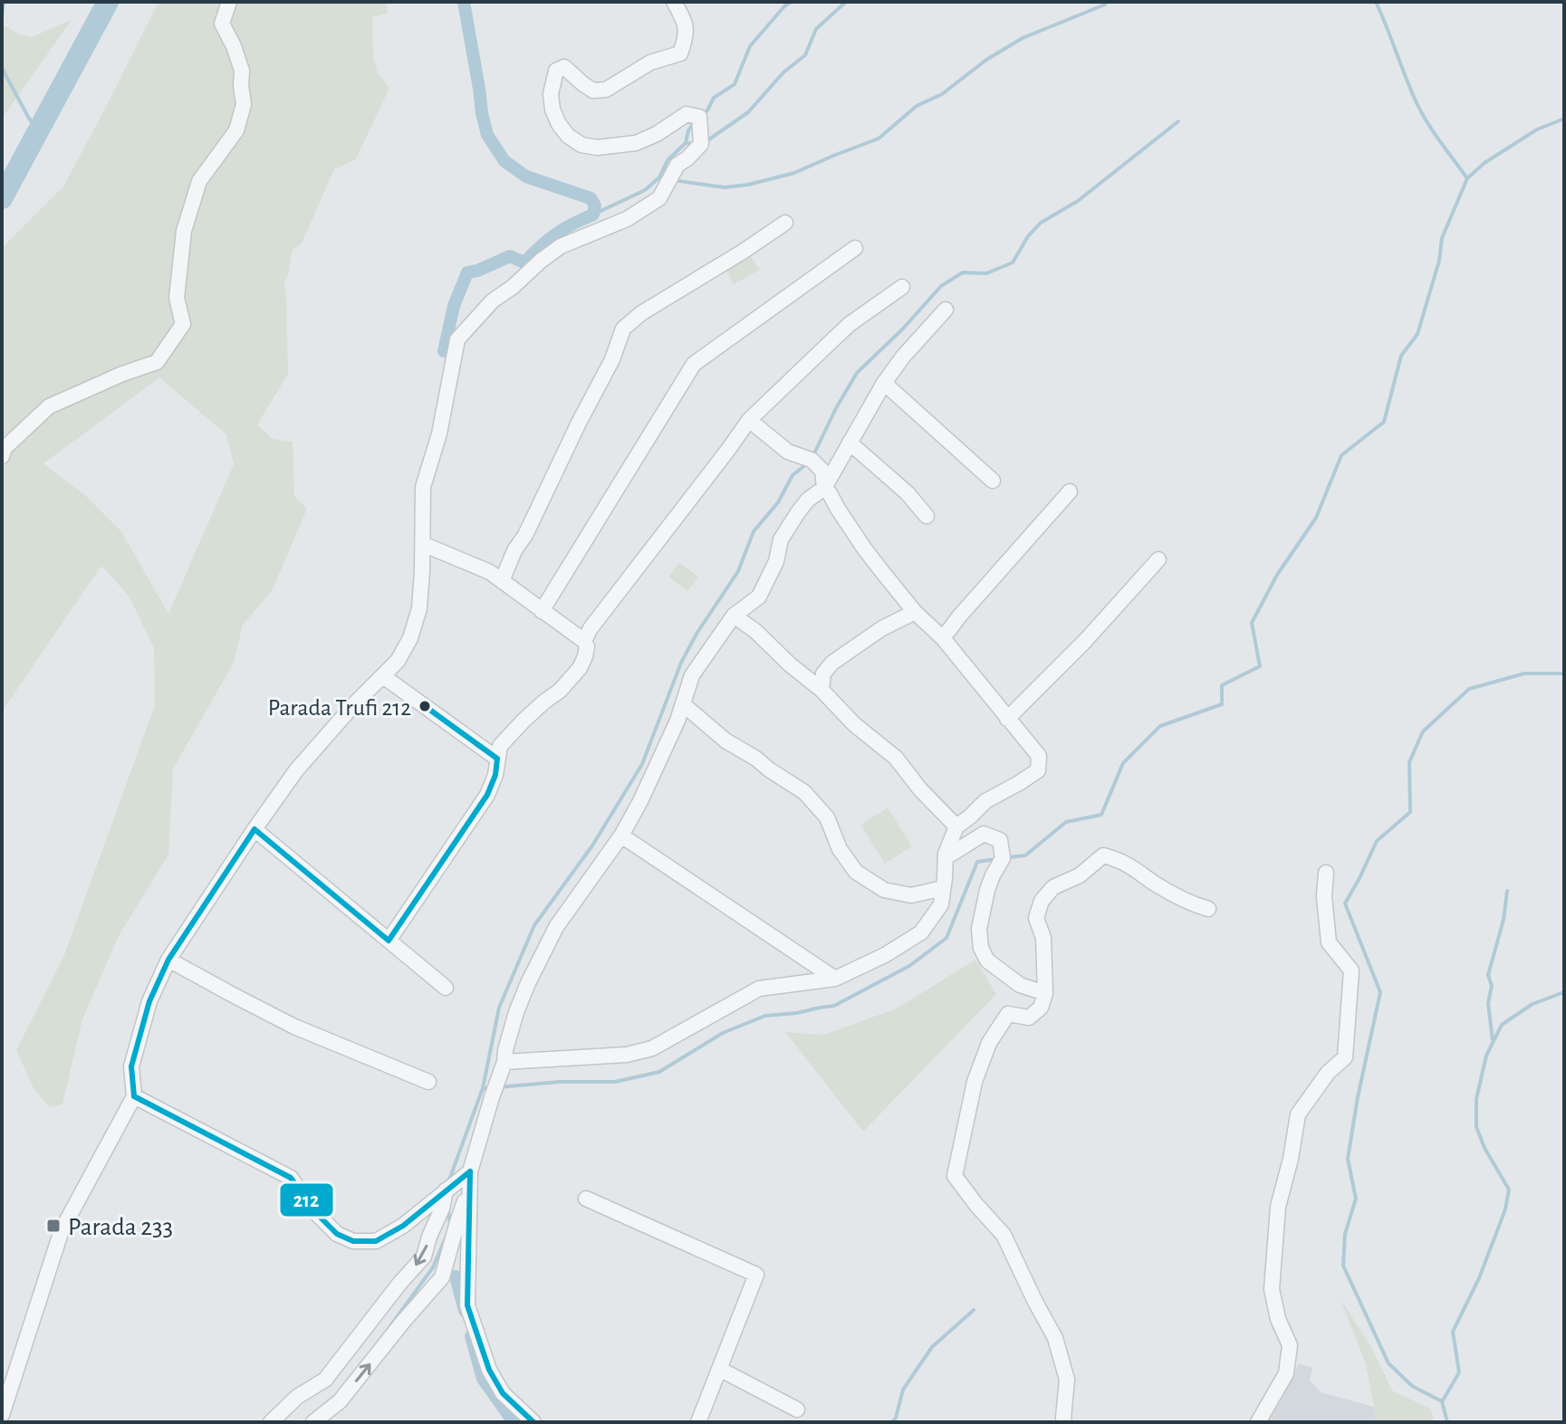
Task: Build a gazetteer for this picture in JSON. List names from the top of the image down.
{
  "places": {
    "other": ["Parada Trufi 212"],
    "transit": ["Parada 233"]
  },
  "lines": ["transit line 212"]
}
